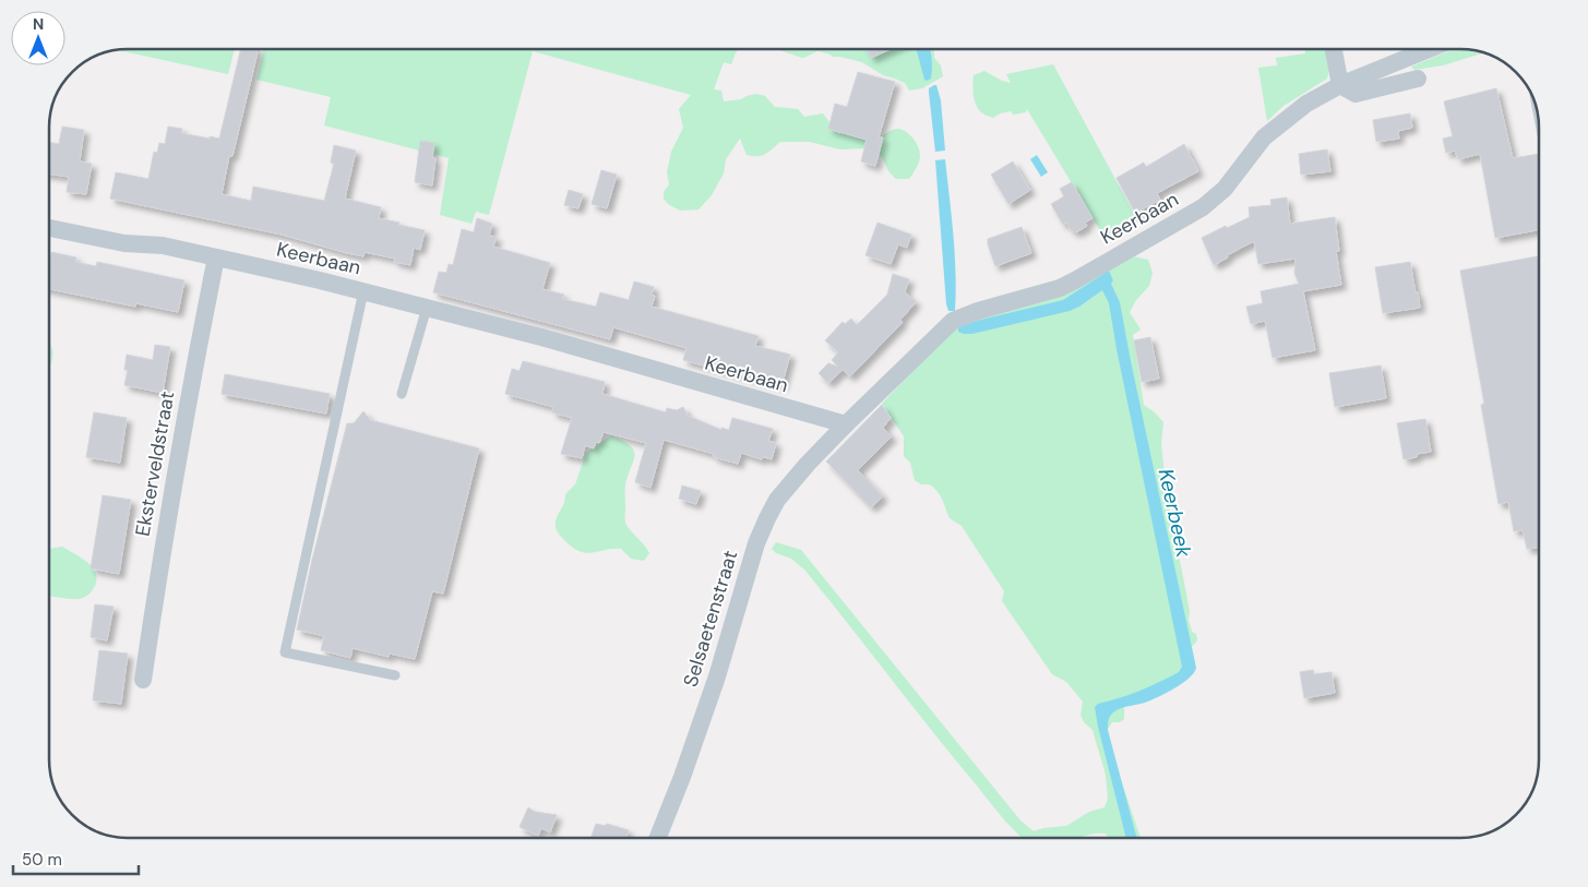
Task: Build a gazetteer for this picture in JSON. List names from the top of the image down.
{
  "streets": {
    "street": ["Keerbaan", "Eksterveldstraat", "Selsaetenstraat"]
  },
  "crossings": [
    ["Keerbaan", "Eksterveldstraat"],
    ["Keerbaan", "Selsaetenstraat"]
  ],
  "water": ["Keerbeek"],
  "scale_bar": "50 m",
  "north": "top"
}
